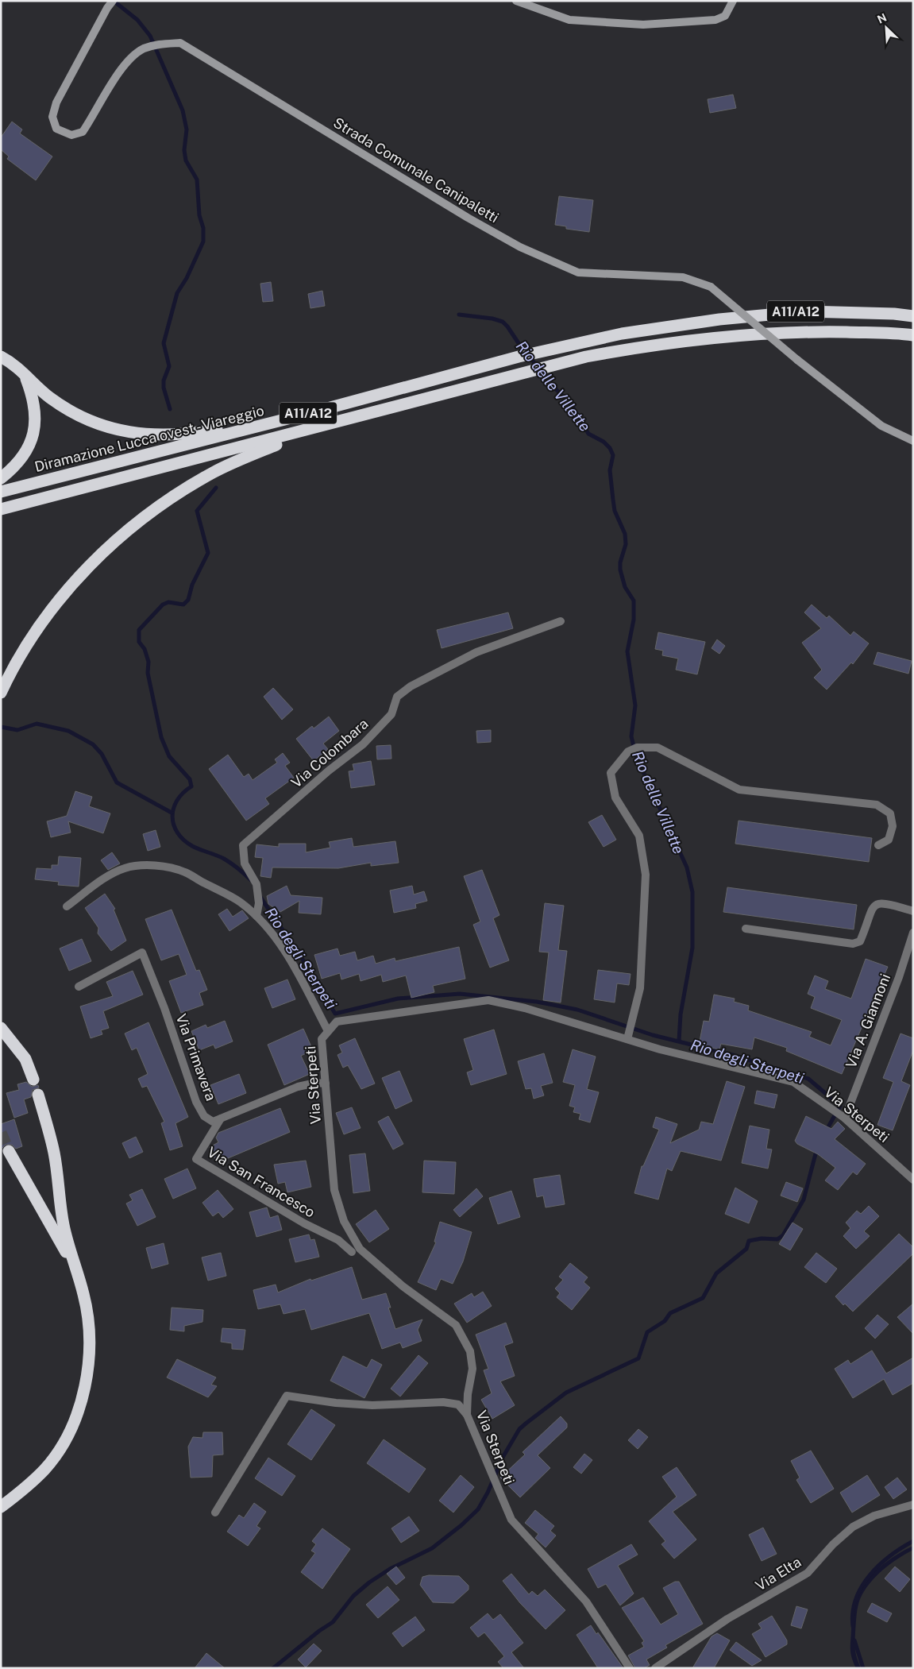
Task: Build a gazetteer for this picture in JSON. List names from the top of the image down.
{
  "streets": {
    "highway": ["A11/A12", "Diramazione Lucca ovest - Viareggio"],
    "street": [
      "Strada Comunale Canipaletti",
      "Via Colombara",
      "Via A. Giannoni",
      "Via Primavera",
      "Via Sterpeti",
      "Via San Francesco",
      "Via Elta"
    ]
  },
  "crossings": [
    ["Via A. Giannoni", "Via Sterpeti"],
    ["Via Primavera", "Via Sterpeti"],
    ["Via Primavera", "Via San Francesco"]
  ],
  "water": ["Rio delle Villette", "Rio degli Sterpeti"],
  "north": "top left"
}
